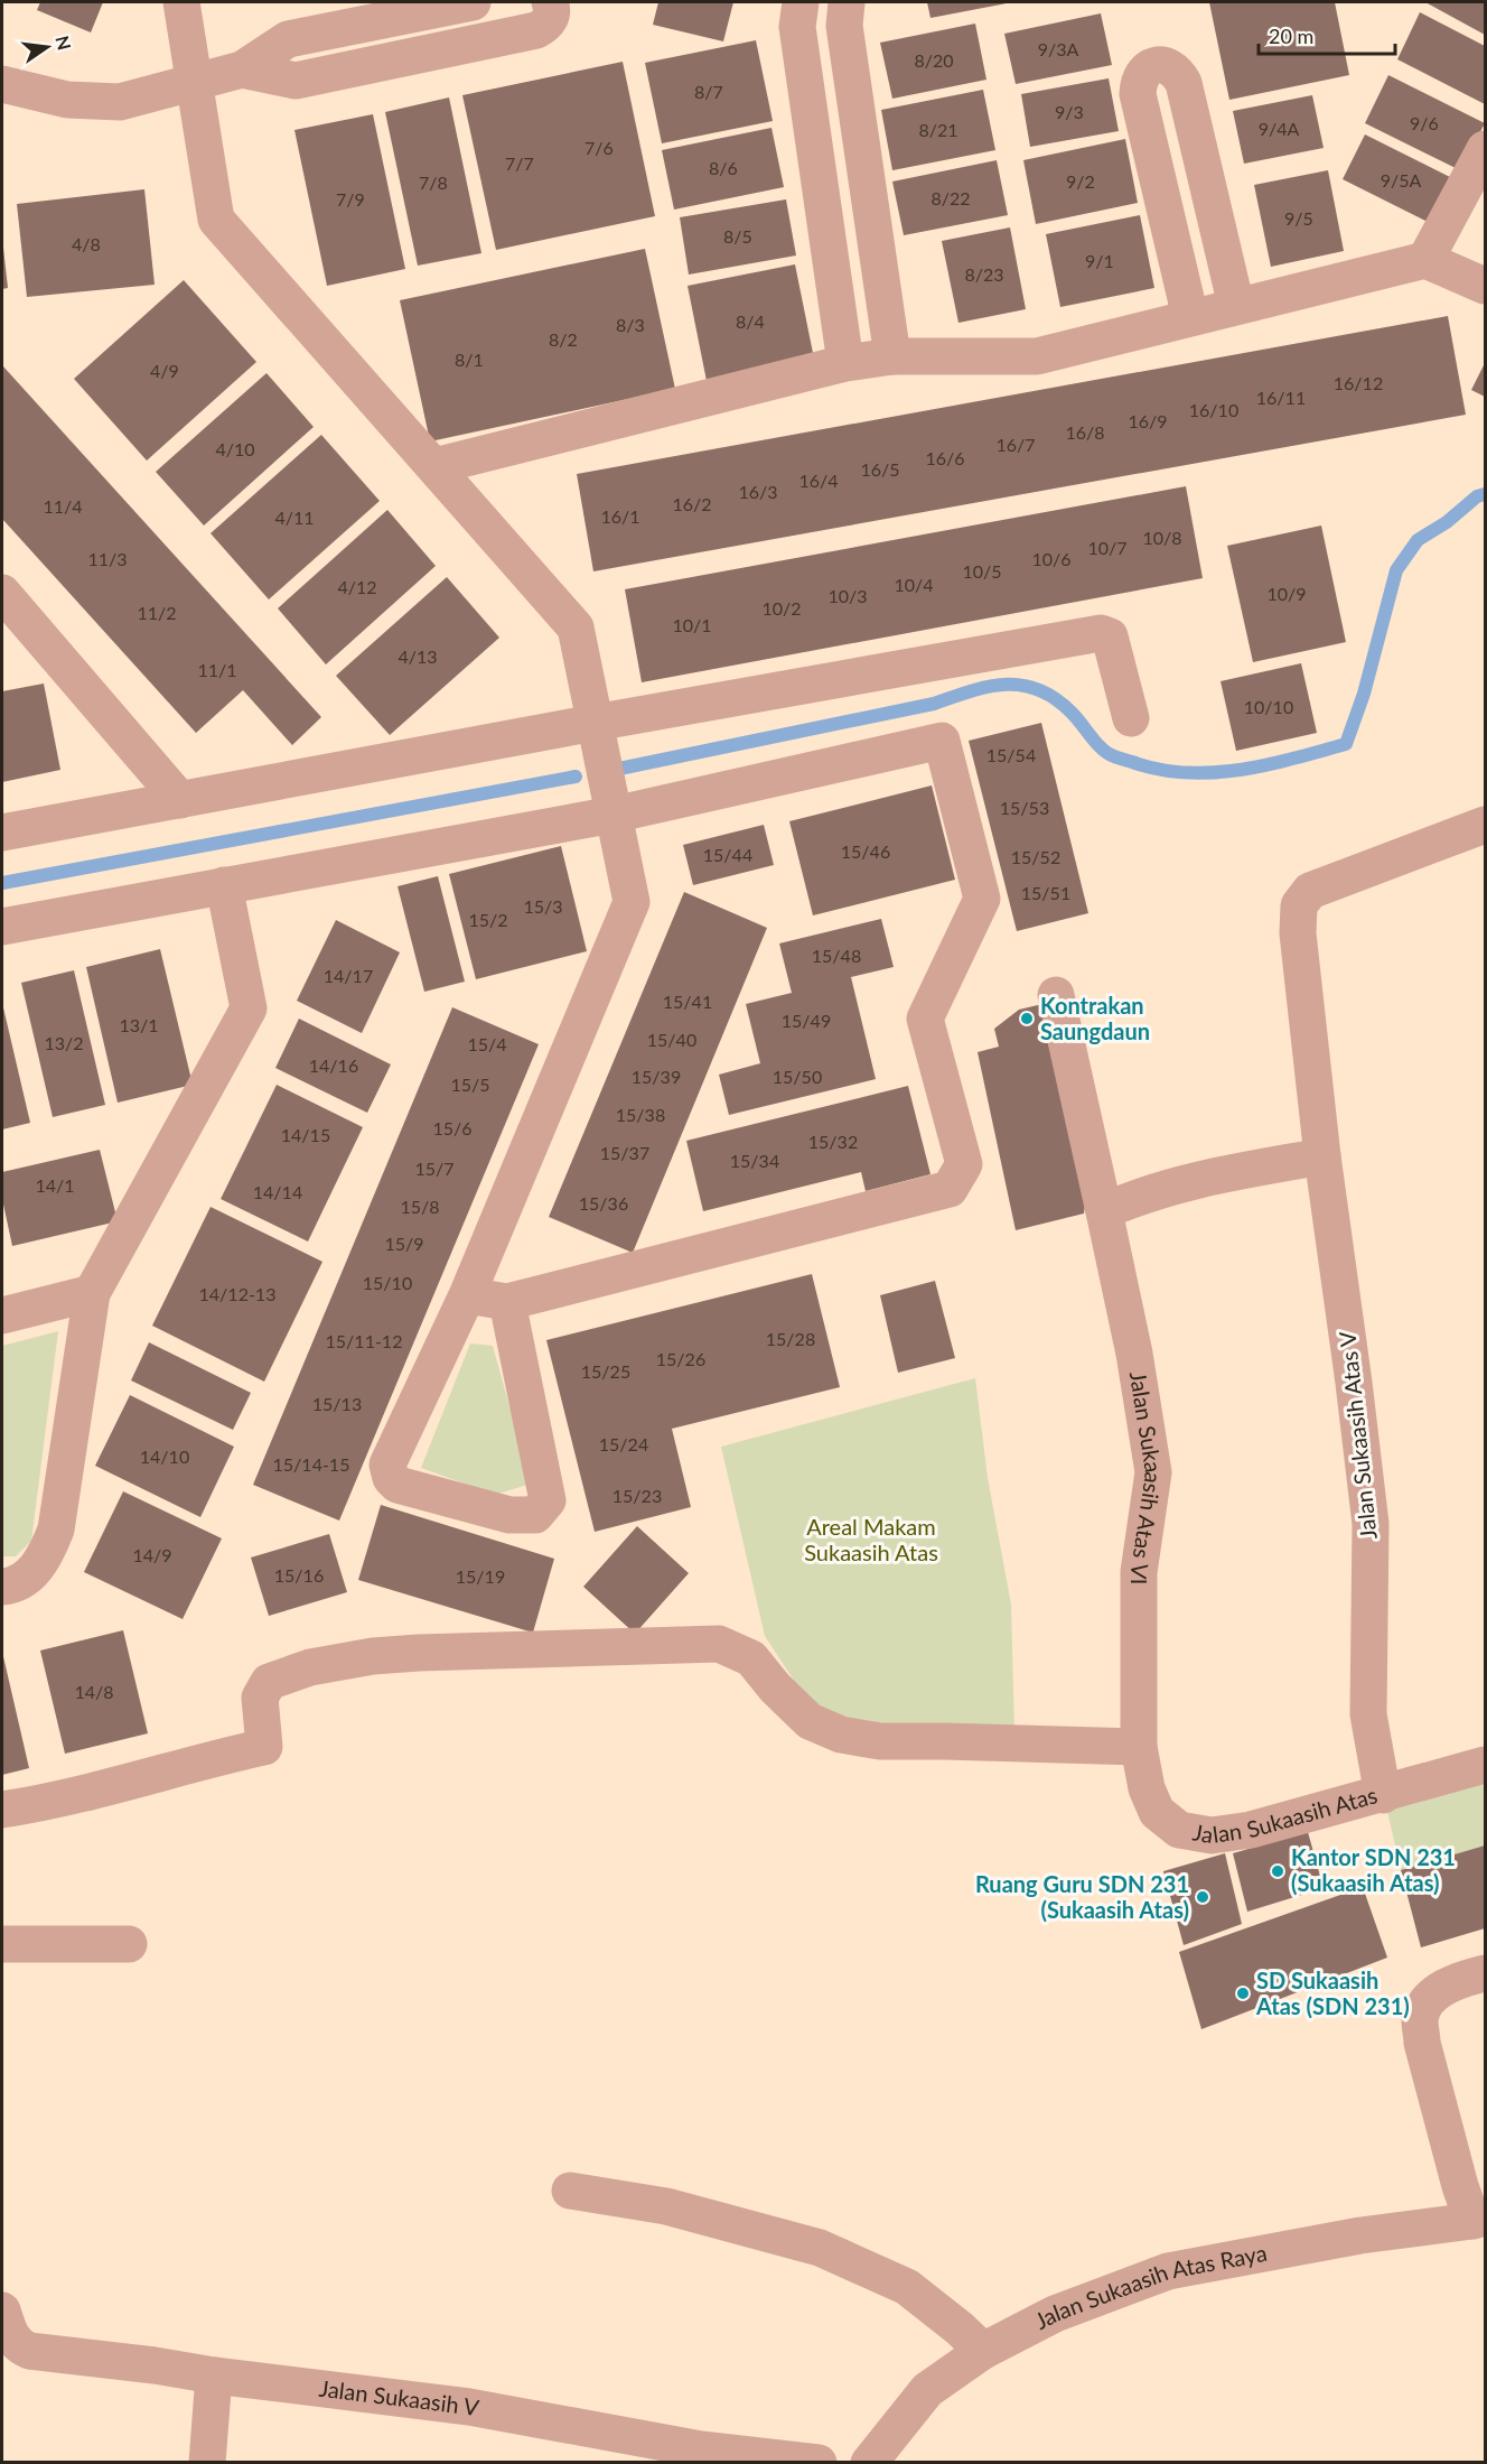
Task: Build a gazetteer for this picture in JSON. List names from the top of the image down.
{
  "streets": {
    "street": [
      "Jalan Sukaasih Atas V",
      "Jalan Sukaasih Atas VI",
      "Jalan Sukaasih Atas",
      "Jalan Sukaasih Atas Raya",
      "Jalan Sukaasih V"
    ]
  },
  "crossings": [
    ["Jalan Sukaasih Atas V", "Jalan Sukaasih Atas"],
    ["Jalan Sukaasih Atas VI", "Jalan Sukaasih Atas"]
  ],
  "parks": ["Areal Makam Sukaasih Atas"],
  "places": [
    "Kontrakan Saungdaun",
    "Kantor SDN 231 (Sukaasih Atas)",
    "Ruang Guru SDN 231 (Sukaasih Atas)",
    "SD Sukaasih Atas (SDN 231)"
  ],
  "house_numbers": [
    "9/3A",
    "8/20",
    "8/7",
    "9/3",
    "9/6",
    "9/4A",
    "8/21",
    "7/6",
    "7/7",
    "8/6",
    "9/5A",
    "9/2",
    "7/8",
    "8/22",
    "7/9",
    "9/5",
    "8/5",
    "4/8",
    "9/1",
    "8/23",
    "8/4",
    "8/3",
    "8/2",
    "8/1",
    "4/9",
    "16/12",
    "16/11",
    "16/10",
    "16/9",
    "16/8",
    "16/7",
    "4/10",
    "16/6",
    "16/5",
    "16/4",
    "16/3",
    "16/2",
    "11/4",
    "16/1",
    "4/11",
    "10/8",
    "10/7",
    "11/3",
    "10/6",
    "10/5",
    "10/4",
    "4/12",
    "10/9",
    "10/3",
    "10/2",
    "11/2",
    "10/1",
    "4/13",
    "11/1",
    "10/10",
    "15/54",
    "15/53",
    "15/46",
    "15/44",
    "15/52",
    "15/51",
    "15/3",
    "15/2",
    "15/48",
    "14/17",
    "15/41",
    "15/49",
    "13/1",
    "15/40",
    "13/2",
    "15/4",
    "14/16",
    "15/39",
    "15/50",
    "15/5",
    "15/38",
    "15/6",
    "14/15",
    "15/32",
    "15/37",
    "15/34",
    "15/7",
    "14/1",
    "14/14",
    "15/36",
    "15/8",
    "15/9",
    "15/10",
    "14/12-13",
    "15/28",
    "15/11-12",
    "15/26",
    "15/25",
    "15/13",
    "15/24",
    "14/10",
    "15/14-15",
    "15/23",
    "14/9",
    "15/16",
    "15/19",
    "14/8"
  ],
  "scale_bar": "20 m",
  "north": "right"
}
